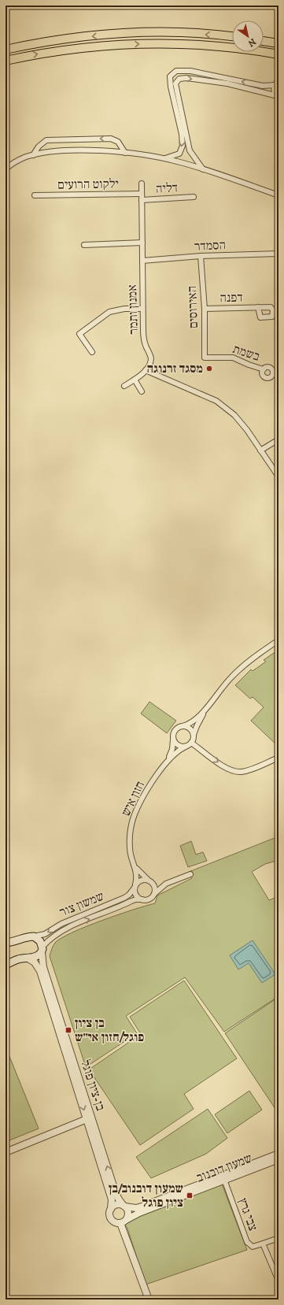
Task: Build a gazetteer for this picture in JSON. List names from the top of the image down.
{
  "streets": {
    "street": [
      "ילקוט הרועים",
      "דליה",
      "הסמדר",
      "דפנה",
      "האירוסים",
      "אמנון ותמר",
      "בשמת",
      "חזון איש",
      "שמשון צור",
      "בן-ציון פוגל",
      "שמעון דובנוב",
      "צבי גרץ"
    ]
  },
  "crossings": [
    ["ילקוט הרועים", "אמנון ותמר"],
    ["דליה", "אמנון ותמר"],
    ["הסמדר", "האירוסים"],
    ["הסמדר", "אמנון ותמר"],
    ["דפנה", "האירוסים"],
    ["האירוסים", "בשמת"],
    ["חזון איש", "שמשון צור"],
    ["שמשון צור", "בן-ציון פוגל"],
    ["בן-ציון פוגל", "שמעון דובנוב"],
    ["שמעון דובנוב", "צבי גרץ"]
  ],
  "places": {
    "other": ["מסגד זרנוגה"],
    "transit": ["בן ציון פוגל/חזון אי״ש", "שמעון דובנוב/בן ציון פוגל"]
  },
  "north": "bottom right"
}
